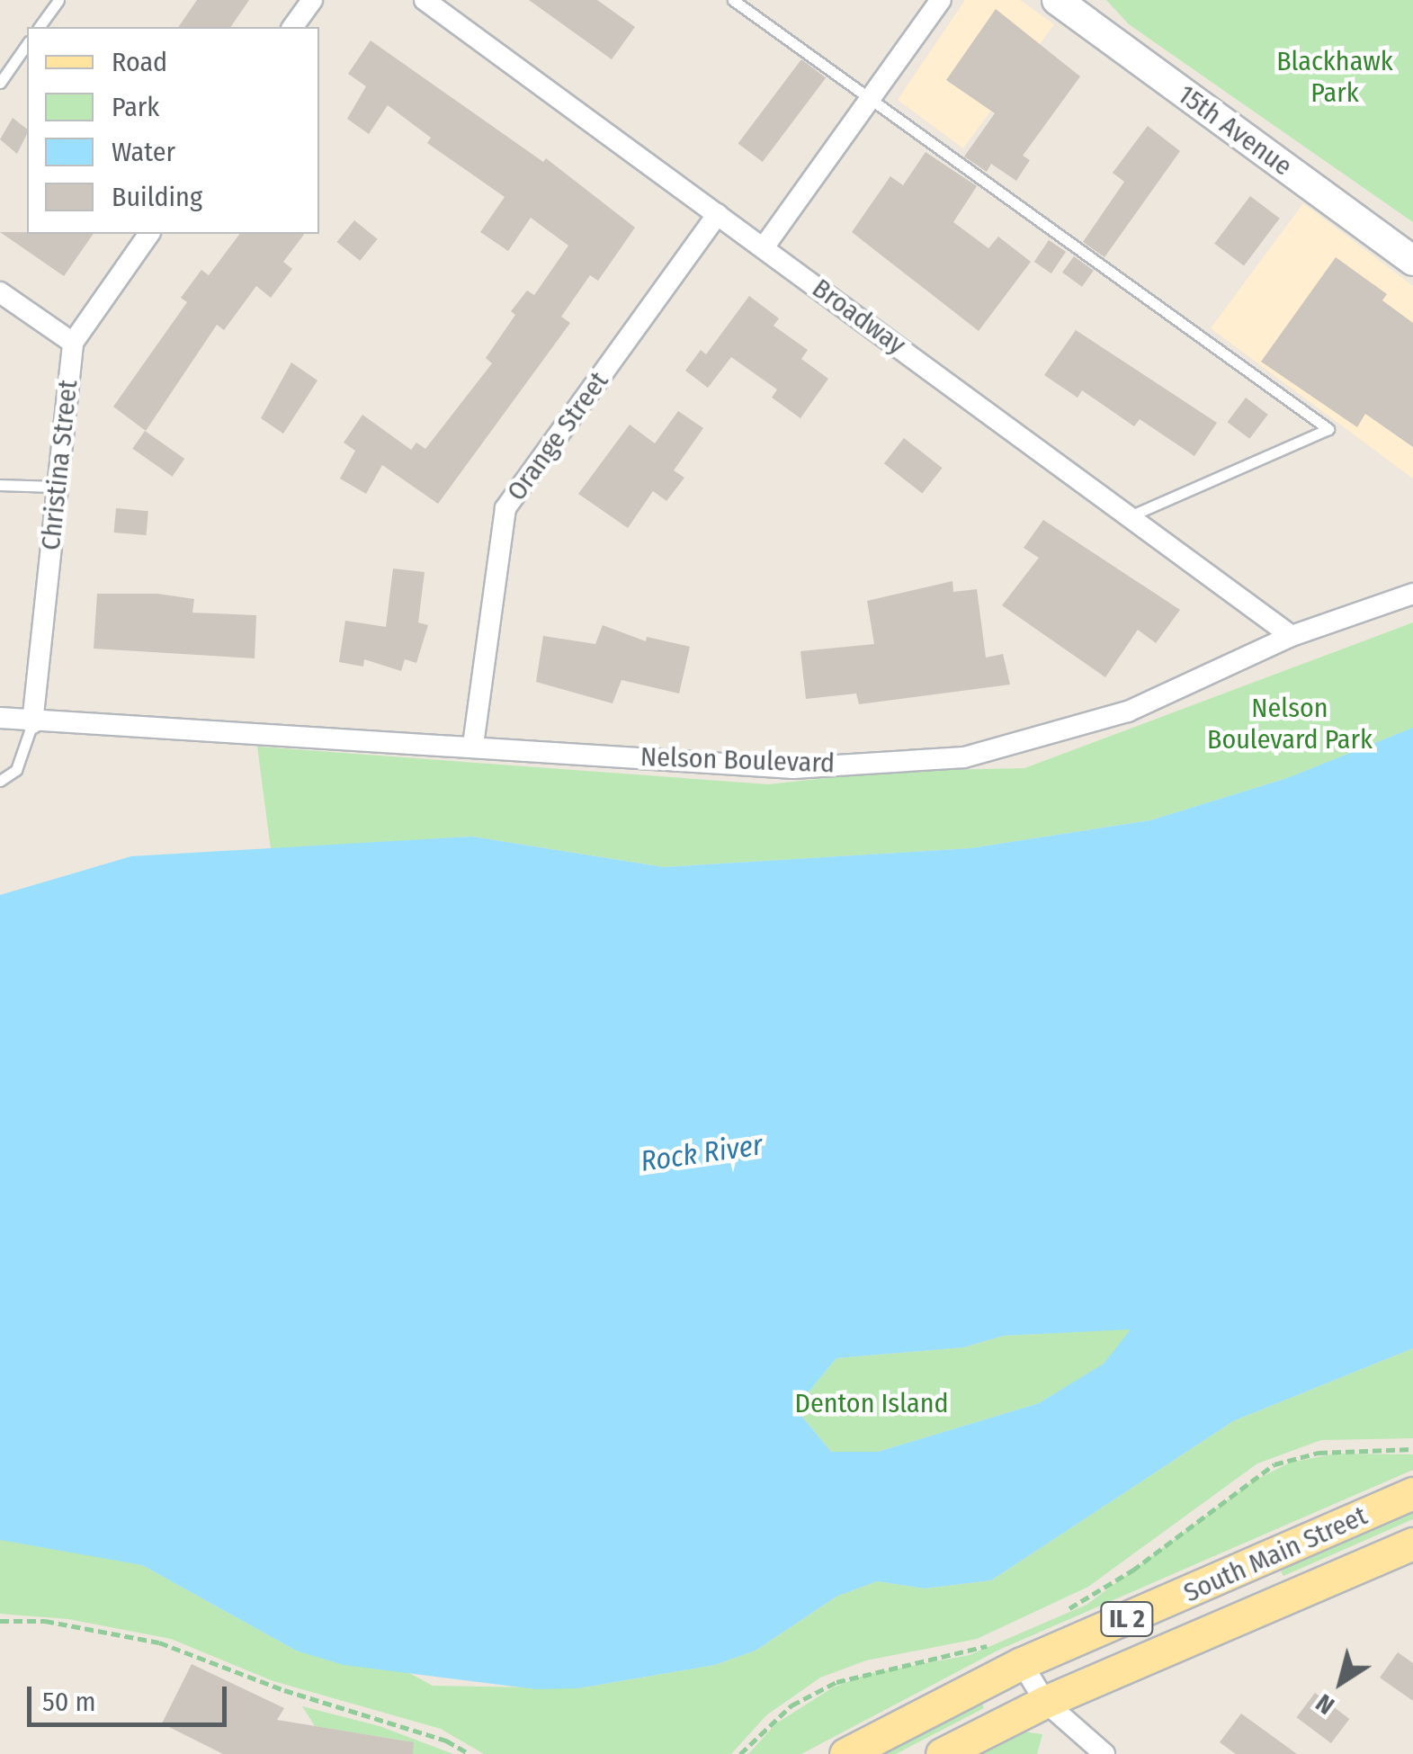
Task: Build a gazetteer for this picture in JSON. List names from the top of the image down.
{
  "streets": {
    "main road": ["15th Avenue", "South Main Street", "IL 2"],
    "street": [
      "Broadway",
      "Orange Street",
      "Christina Street",
      "Nelson Boulevard"
    ]
  },
  "crossings": [
    ["Broadway", "Orange Street"],
    ["Broadway", "Nelson Boulevard"],
    ["Orange Street", "Nelson Boulevard"],
    ["Christina Street", "Nelson Boulevard"]
  ],
  "water": ["Rock River"],
  "parks": ["Blackhawk Park", "Nelson Boulevard Park", "Denton Island"],
  "legend": [
    "Road",
    "Park",
    "Water",
    "Building"
  ],
  "scale_bar": "50 m",
  "north": "bottom left"
}
